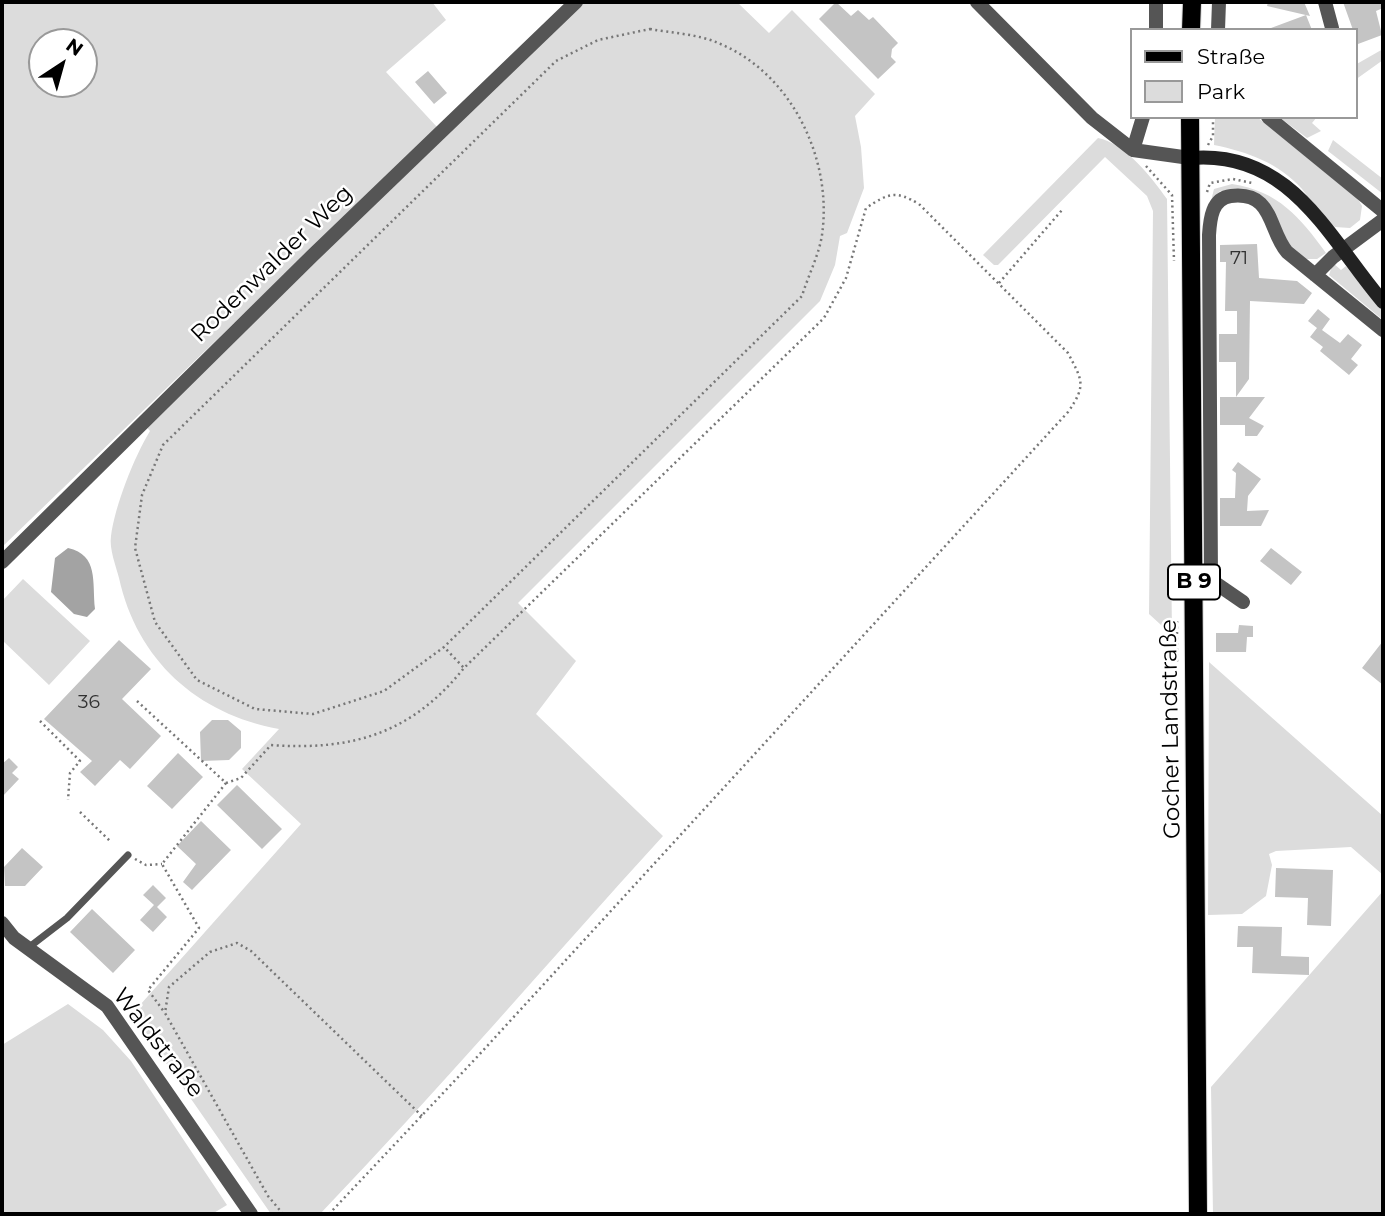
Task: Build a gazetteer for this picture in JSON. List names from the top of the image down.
{
  "streets": {
    "main road": ["B 9", "Gocher Landstraße"],
    "street": ["Rodenwalder Weg", "Waldstraße"]
  },
  "house_numbers": ["71", "36"],
  "legend": ["Straße", "Park"],
  "north": "top right"
}
